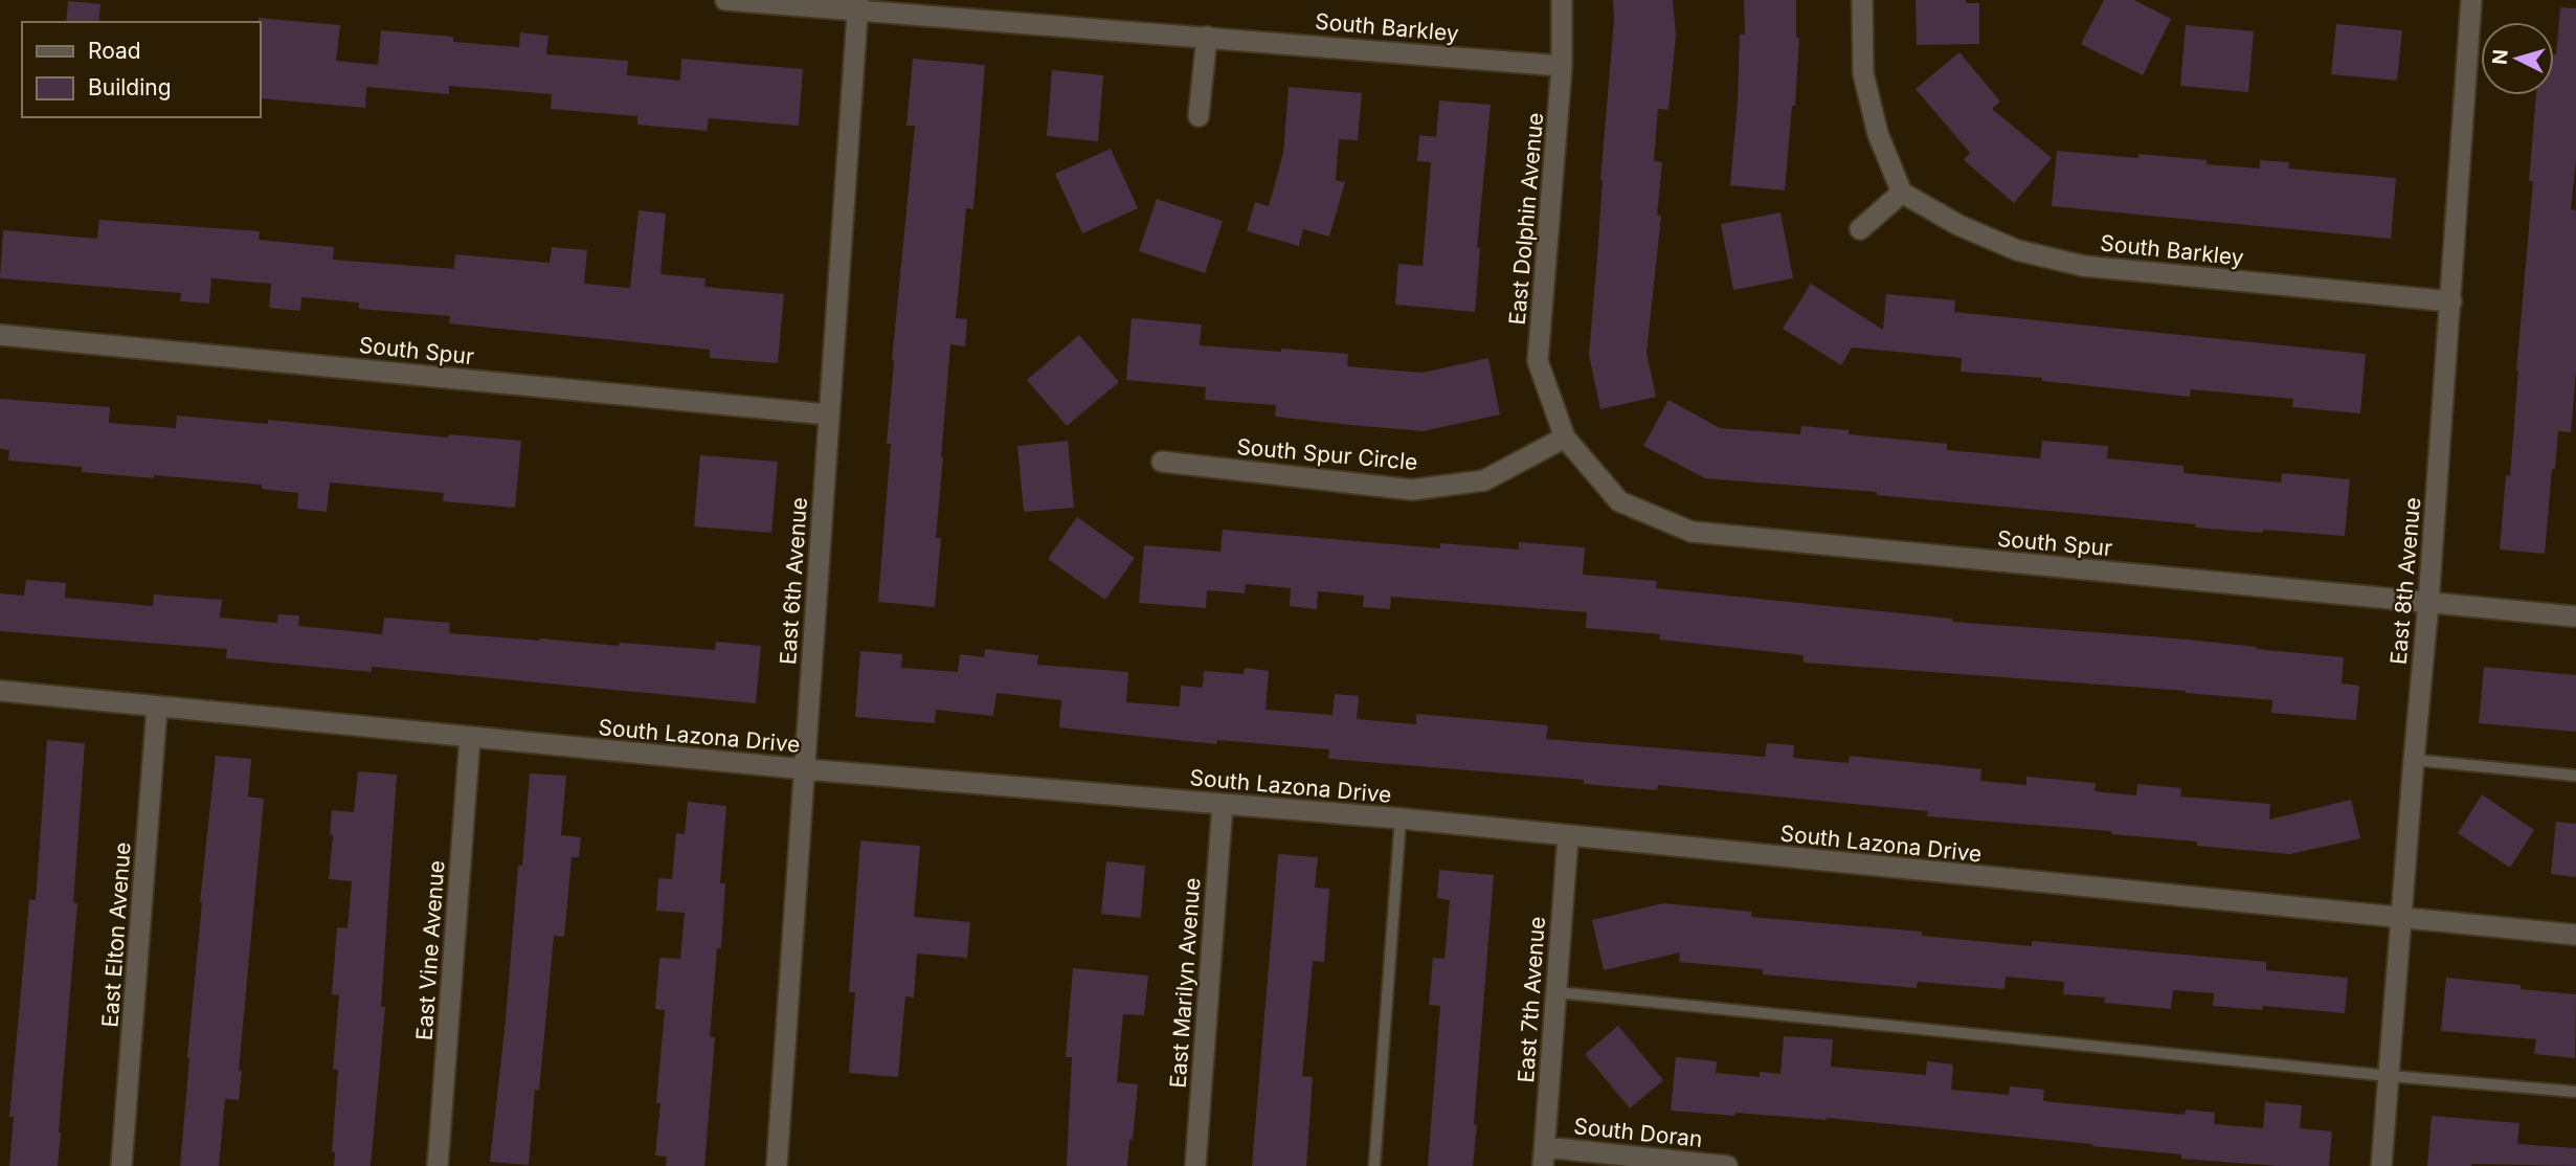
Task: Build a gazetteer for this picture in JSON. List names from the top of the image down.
{
  "streets": {
    "street": [
      "South Barkley",
      "East Dolphin Avenue",
      "South Spur",
      "South Spur Circle",
      "East 6th Avenue",
      "East 8th Avenue",
      "South Lazona Drive",
      "East Elton Avenue",
      "East Vine Avenue",
      "East Marilyn Avenue",
      "East 7th Avenue",
      "South Doran"
    ]
  },
  "crossings": [
    ["South Barkley", "East Dolphin Avenue"],
    ["South Barkley", "East 6th Avenue"],
    ["South Barkley", "East 8th Avenue"],
    ["East Dolphin Avenue", "South Spur"],
    ["East Dolphin Avenue", "South Spur Circle"],
    ["South Spur", "South Spur Circle"],
    ["South Spur", "East 6th Avenue"],
    ["South Spur", "East 8th Avenue"],
    ["East 6th Avenue", "South Lazona Drive"],
    ["East 8th Avenue", "South Lazona Drive"],
    ["South Lazona Drive", "East Elton Avenue"],
    ["South Lazona Drive", "East Vine Avenue"],
    ["South Lazona Drive", "East Marilyn Avenue"],
    ["South Lazona Drive", "East 7th Avenue"],
    ["East 7th Avenue", "South Doran"]
  ],
  "legend": ["Road", "Building"],
  "north": "left"
}
